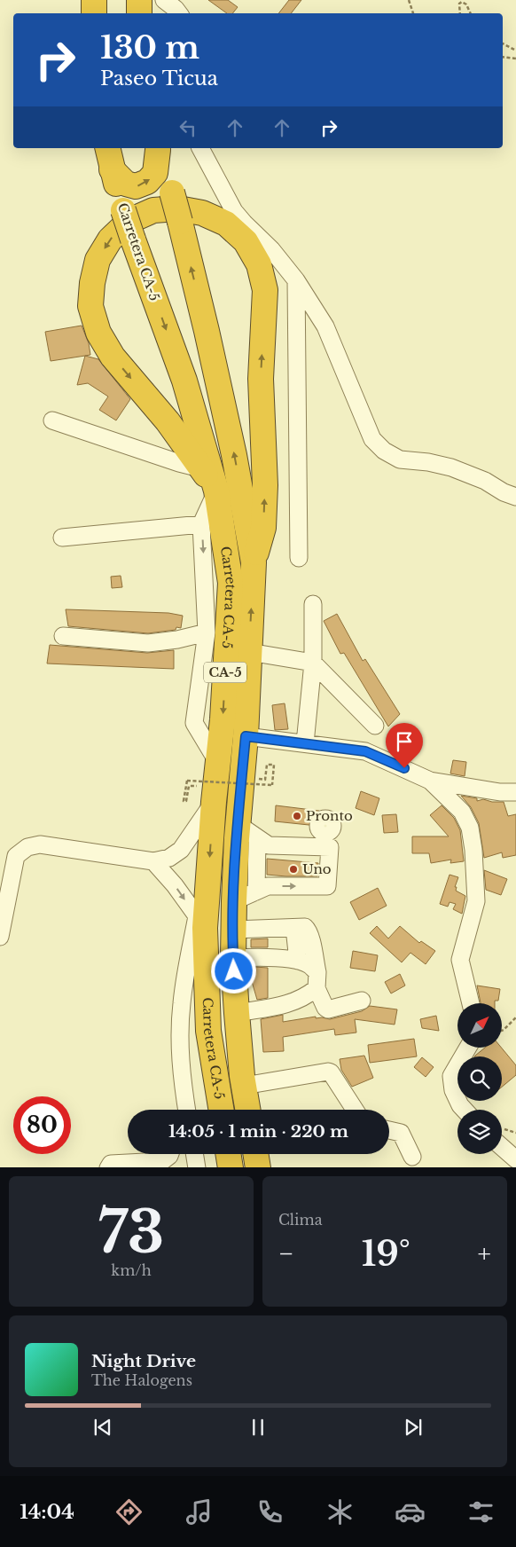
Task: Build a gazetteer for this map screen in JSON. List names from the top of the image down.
{
  "streets": {
    "highway": ["Carretera CA-5", "CA-5"]
  },
  "places": ["Pronto", "Uno"],
  "north": "top right",
  "page": {
    "turn": ["130 m", "Paseo Ticua"],
    "limit": "80",
    "trip": "14:05 · 1 min · 220 m",
    "tile": [
      ["73", "km/h"],
      "Clima"
    ],
    "heat": ["−", "19°", "+"],
    "song": ["Night Drive", "The Halogens"],
    "tabs": "14:04"
  }
}
